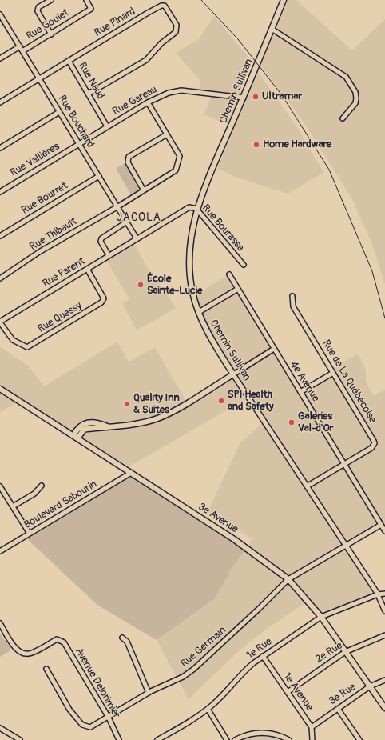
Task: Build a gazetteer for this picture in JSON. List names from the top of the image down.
{
  "streets": {
    "main road": ["Chemin Sullivan", "3e Avenue"],
    "street": [
      "Rue Pinard",
      "Rue Goulet",
      "Rue Naud",
      "Rue Gareau",
      "Rue Bouchard",
      "Rue Vallières",
      "Rue Bourret",
      "Rue Bourassa",
      "Rue Thibault",
      "Rue Parent",
      "Rue Quessy",
      "4e Avenue",
      "Rue de La Québécoise",
      "Boulevard Sabourin",
      "Rue Germain",
      "1e Rue",
      "2e Rue",
      "Avenue Delorimier",
      "1e Avenue",
      "3e Rue"
    ]
  },
  "crossings": [
    ["Rue Pinard", "Rue Naud"],
    ["Rue Pinard", "Rue Bouchard"],
    ["Rue Goulet", "Rue Bouchard"],
    ["Rue Naud", "Rue Gareau"],
    ["Chemin Sullivan", "Rue Gareau"],
    ["Chemin Sullivan", "Rue Bourassa"],
    ["Chemin Sullivan", "Rue de La Québécoise"],
    ["Chemin Sullivan", "Rue Germain"],
    ["Chemin Sullivan", "1e Rue"],
    ["Rue Gareau", "Rue Bouchard"],
    ["Rue Gareau", "Rue Vallières"],
    ["Rue Bouchard", "Rue Vallières"],
    ["Rue Bouchard", "Rue Bourret"],
    ["Rue Bouchard", "Rue Bourassa"],
    ["Rue Bouchard", "Rue Thibault"],
    ["Rue Bouchard", "Rue Parent"],
    ["Rue Bourassa", "Rue Parent"],
    ["Rue Parent", "Rue Quessy"],
    ["4e Avenue", "Rue de La Québécoise"],
    ["4e Avenue", "Rue Germain"],
    ["Boulevard Sabourin", "3e Avenue"],
    ["3e Avenue", "Rue Germain"],
    ["3e Avenue", "1e Rue"],
    ["3e Avenue", "2e Rue"],
    ["3e Avenue", "3e Rue"],
    ["Rue Germain", "Avenue Delorimier"],
    ["1e Rue", "1e Avenue"],
    ["2e Rue", "1e Avenue"],
    ["1e Avenue", "3e Rue"]
  ],
  "districts": ["JACOLA"],
  "places": [
    "Ultramar",
    "Home Hardware",
    "École Sainte-Lucie",
    "SPI Health and Safety",
    "Quality Inn & Suites",
    "Galeries Val-d'Or"
  ]
}
